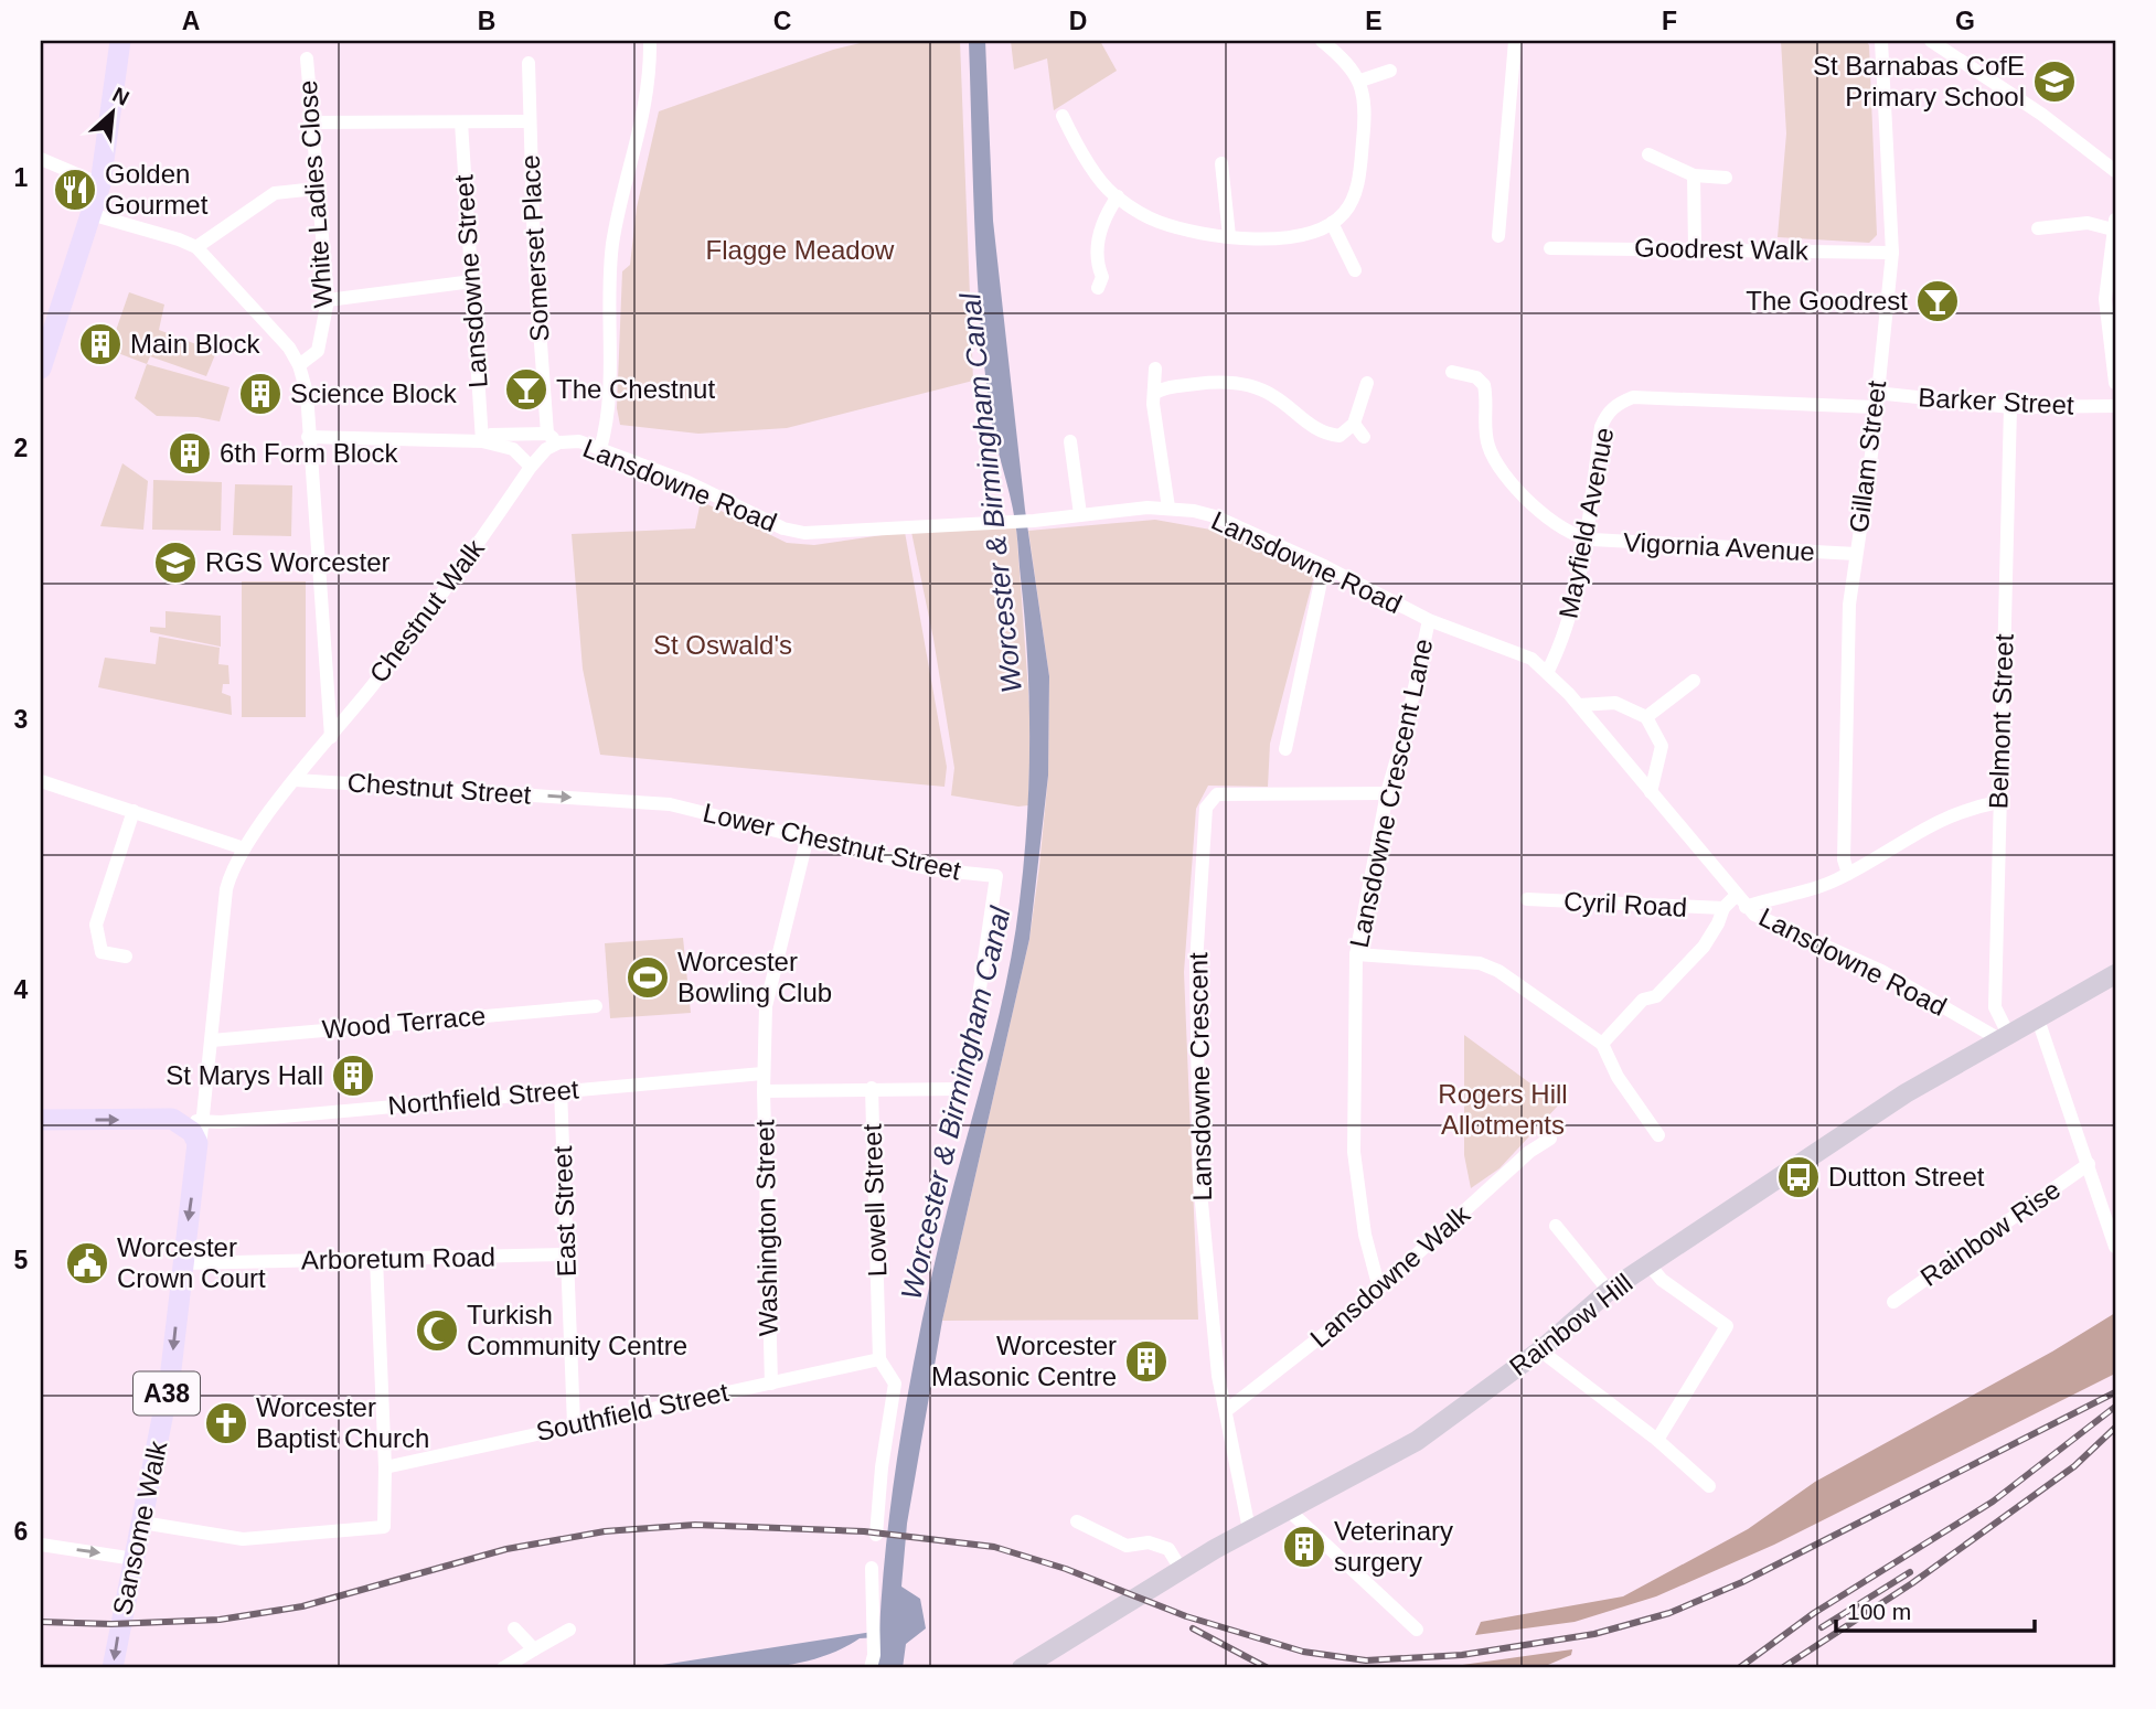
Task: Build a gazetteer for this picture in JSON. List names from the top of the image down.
{
  "streets": {
    "main road": ["Rainbow Hill", "A38", "Sansome Walk"],
    "street": [
      "White Ladies Close",
      "Somerset Place",
      "Goodrest Walk",
      "Lansdowne Street",
      "Barker Street",
      "Gillam Street",
      "Lansdowne Road",
      "Mayfield Avenue",
      "Vigornia Avenue",
      "Chestnut Walk",
      "Belmont Street",
      "Chestnut Street",
      "Lansdowne Crescent Lane",
      "Lower Chestnut Street",
      "Cyril Road",
      "Wood Terrace",
      "Lansdowne Crescent",
      "Northfield Street",
      "Lowell Street",
      "East Street",
      "Washington Street",
      "Rainbow Rise",
      "Arboretum Road",
      "Lansdowne Walk",
      "Southfield Street"
    ]
  },
  "crossings": [
    ["Somerset Place", "Lansdowne Road"],
    ["Goodrest Walk", "Gillam Street"],
    ["Lansdowne Street", "Lansdowne Road"],
    ["Barker Street", "Gillam Street"],
    ["Barker Street", "Mayfield Avenue"],
    ["Barker Street", "Belmont Street"],
    ["Gillam Street", "Mayfield Avenue"],
    ["Gillam Street", "Vigornia Avenue"],
    ["Lansdowne Road", "Mayfield Avenue"],
    ["Lansdowne Road", "Chestnut Walk"],
    ["Lansdowne Road", "Belmont Street"],
    ["Lansdowne Road", "Lansdowne Crescent Lane"],
    ["Lansdowne Road", "Rainbow Hill"],
    ["Mayfield Avenue", "Vigornia Avenue"],
    ["Chestnut Walk", "Chestnut Street"],
    ["Belmont Street", "Rainbow Hill"],
    ["Chestnut Street", "Lower Chestnut Street"],
    ["Lansdowne Crescent Lane", "Lansdowne Crescent"],
    ["Lansdowne Crescent Lane", "Lansdowne Walk"],
    ["Lower Chestnut Street", "Washington Street"],
    ["Wood Terrace", "Sansome Walk"],
    ["Lansdowne Crescent", "Lansdowne Walk"],
    ["Lansdowne Crescent", "Rainbow Hill"],
    ["Northfield Street", "East Street"],
    ["Northfield Street", "Washington Street"],
    ["Northfield Street", "Sansome Walk"],
    ["Lowell Street", "Southfield Street"],
    ["East Street", "Arboretum Road"],
    ["East Street", "Southfield Street"],
    ["Washington Street", "Southfield Street"],
    ["Arboretum Road", "Sansome Walk"]
  ],
  "one_way": ["Chestnut Street", "Sansome Walk"],
  "water": ["Worcester & Birmingham Canal"],
  "parks": ["Flagge Meadow", "St Oswald's", "Rogers Hill Allotments"],
  "places": {
    "school or university": ["St Barnabas CofE Primary School", "RGS Worcester"],
    "restaurant": ["Golden Gourmet"],
    "bar": ["The Goodrest", "The Chestnut"],
    "building": [
      "Main Block",
      "Science Block",
      "6th Form Block",
      "St Marys Hall",
      "Worcester Masonic Centre",
      "Veterinary surgery"
    ],
    "sports": ["Worcester Bowling Club"],
    "bus stop": ["Dutton Street"],
    "public building": ["Worcester Crown Court"],
    "mosque": ["Turkish Community Centre"],
    "church": ["Worcester Baptist Church"]
  },
  "scale_bar": "100 m",
  "north": "top right",
  "grid": {
    "columns": [
      "A",
      "B",
      "C",
      "D",
      "E",
      "F",
      "G"
    ],
    "rows": [
      "1",
      "2",
      "3",
      "4",
      "5",
      "6"
    ]
  }
}
